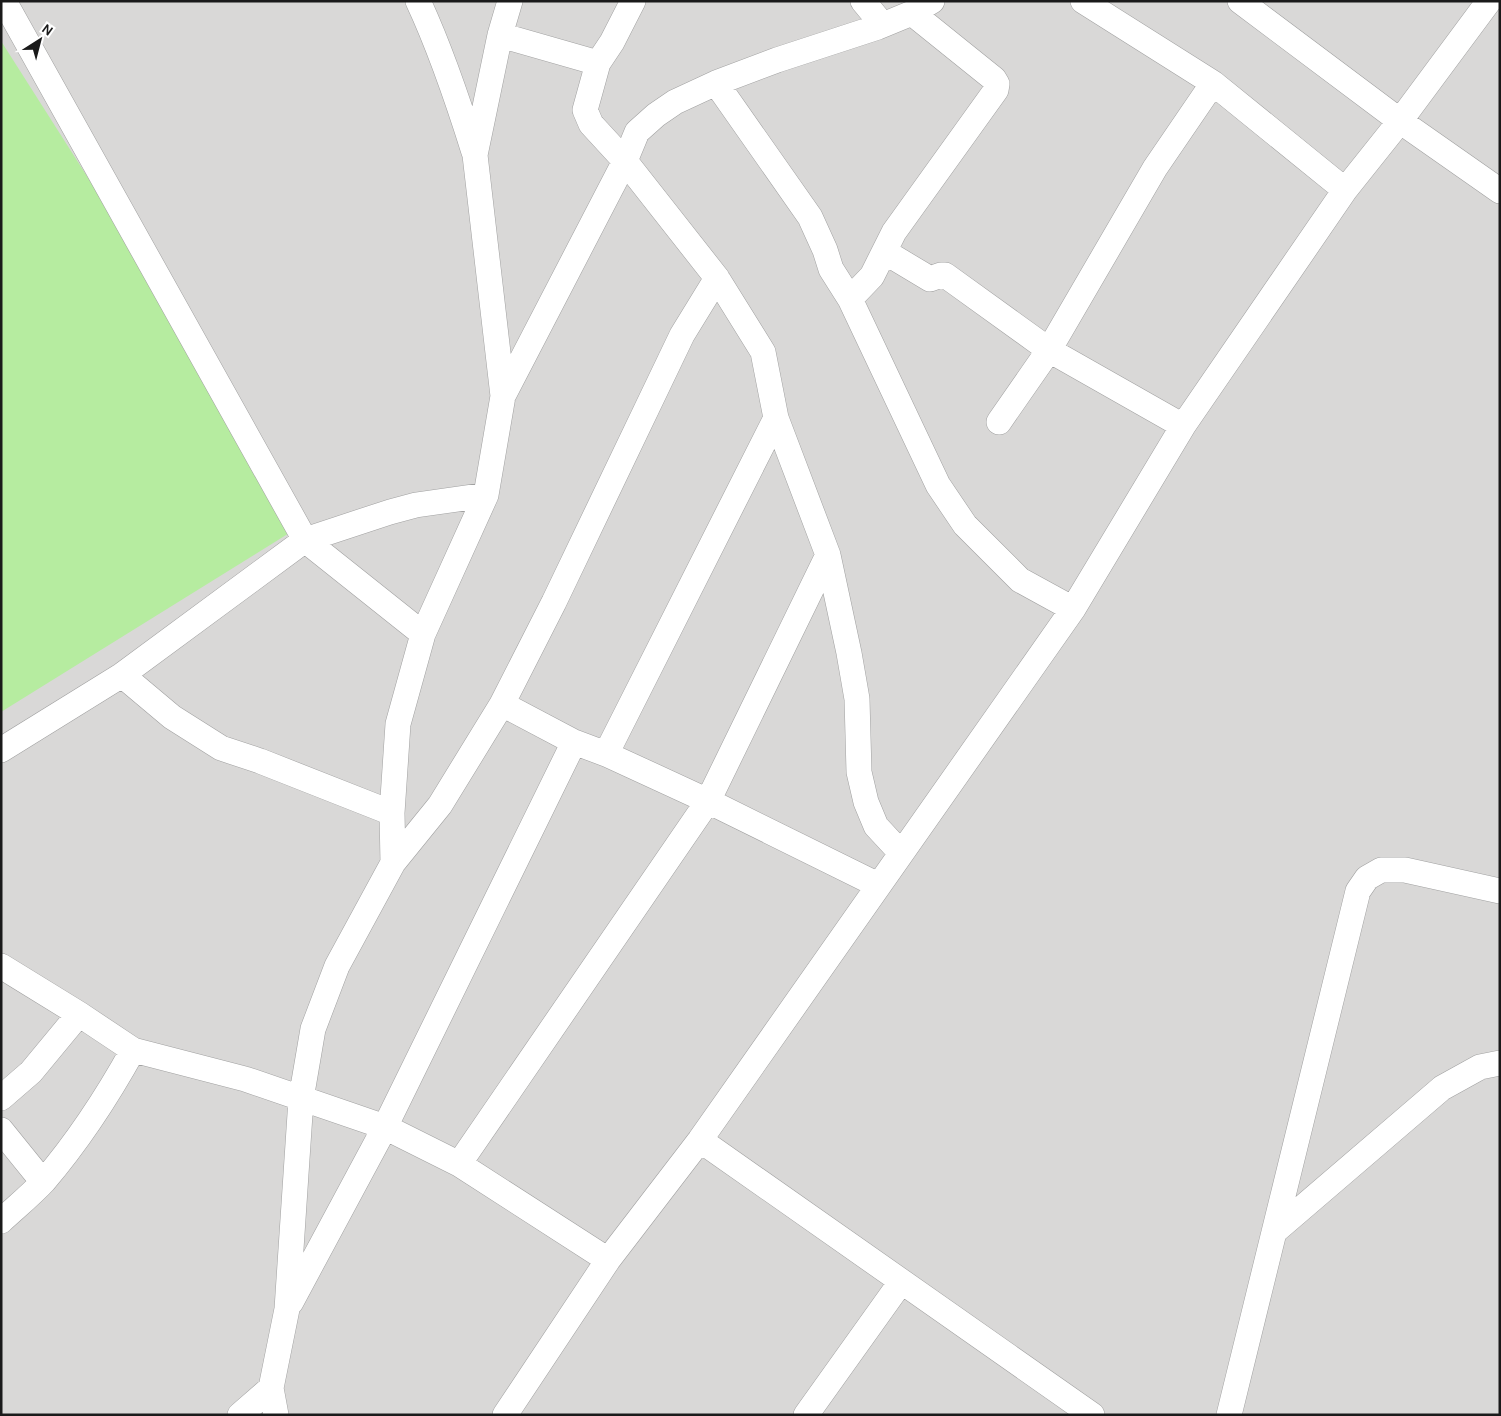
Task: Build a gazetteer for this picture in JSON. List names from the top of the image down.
{
  "north": "top right"
}
